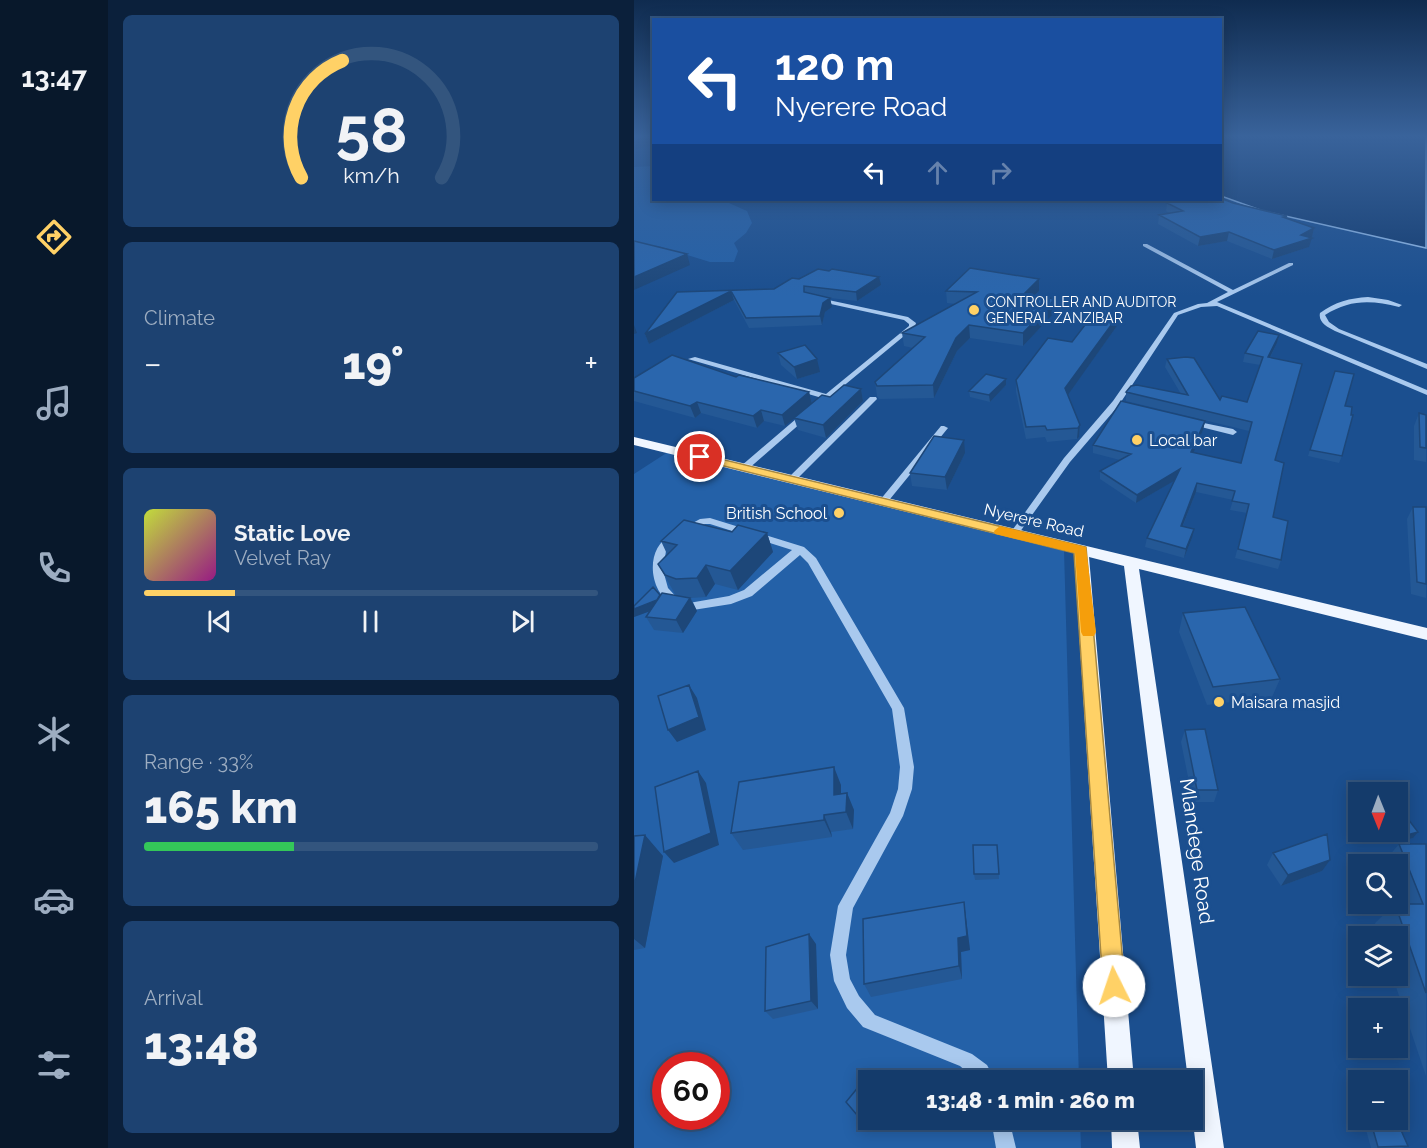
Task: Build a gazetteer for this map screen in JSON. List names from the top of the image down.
{
  "streets": {
    "main road": ["Nyerere Road", "Mlandege Road"]
  },
  "crossings": [
    ["Nyerere Road", "Mlandege Road"]
  ],
  "places": [
    "CONTROLLER AND AUDITOR GENERAL ZANZIBAR",
    "Local bar",
    "British School",
    "Maisara masjid"
  ],
  "north": "bottom",
  "page": {
    "tabs": "13:47",
    "turn": ["120 m", "Nyerere Road"],
    "tile": [
      "Climate",
      ["Range · 33%", "165 km"],
      ["Arrival", "13:48"]
    ],
    "heat": ["−", "19°", "+"],
    "song": ["Static Love", "Velvet Ray"],
    "map_buttons": ["+", "−"],
    "limit": "60",
    "trip": "13:48 · 1 min · 260 m",
    "gauge": ["58", "km/h"]
  }
}
